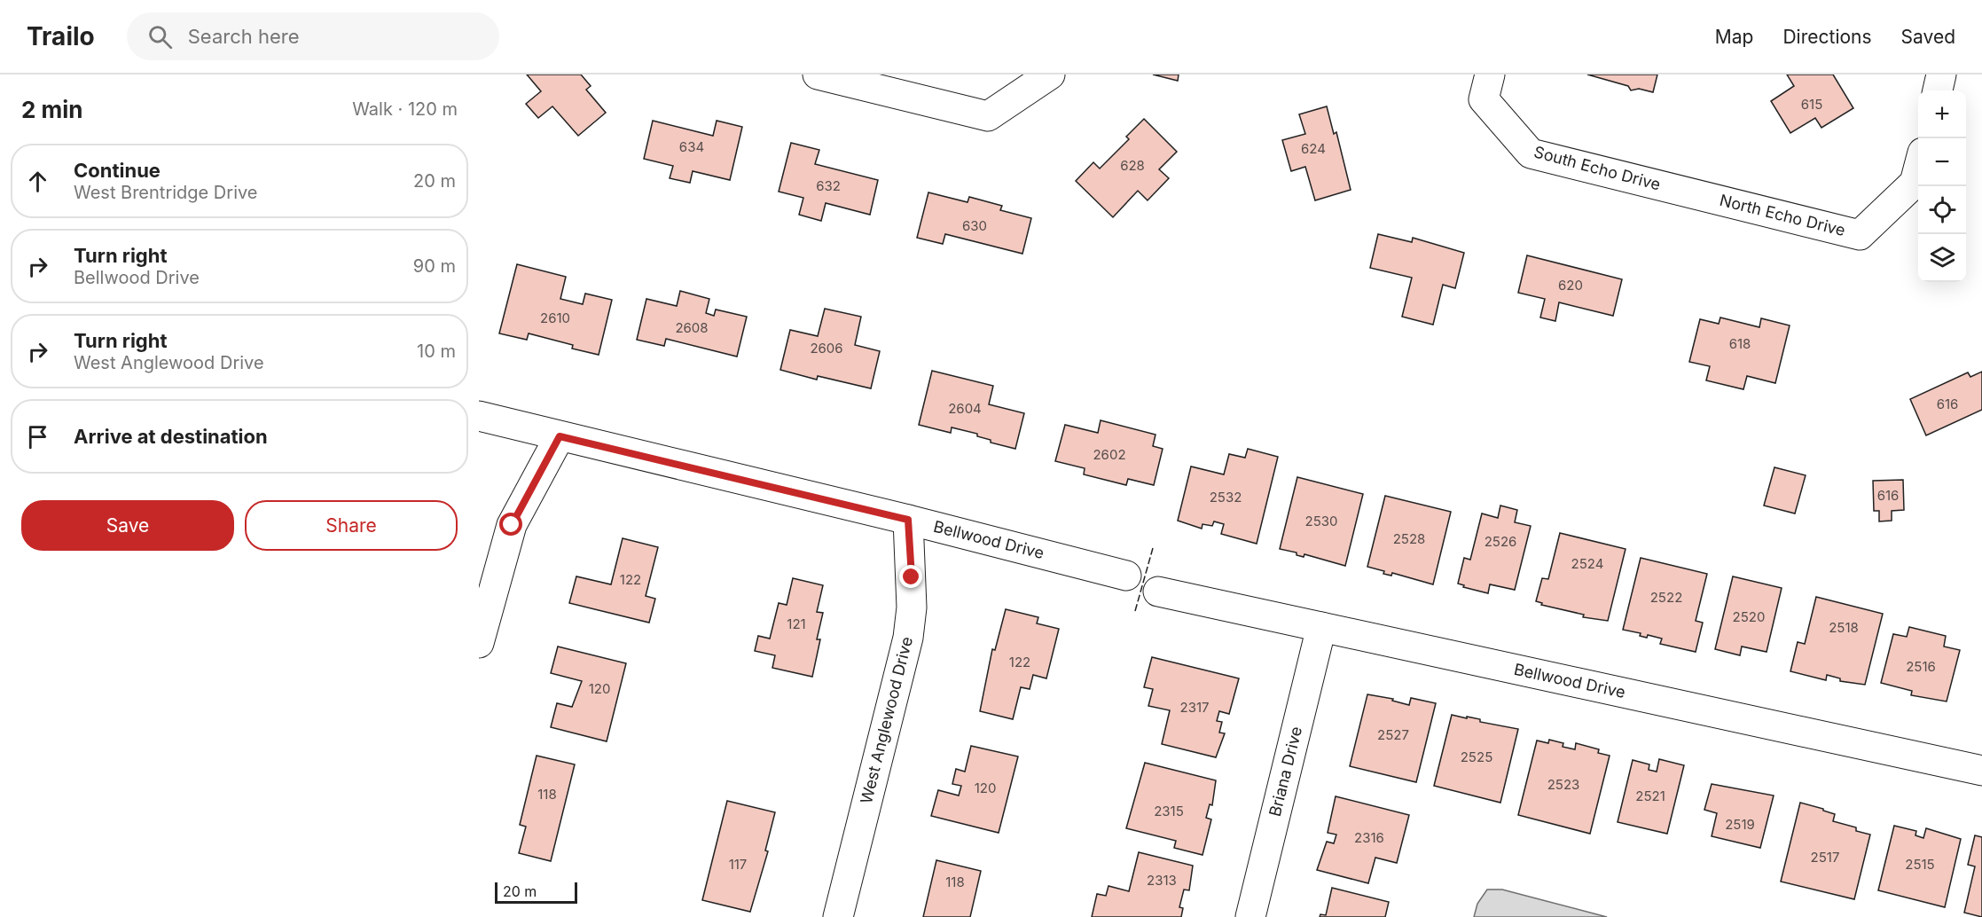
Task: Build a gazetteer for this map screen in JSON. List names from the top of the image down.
{
  "streets": {
    "street": [
      "South Echo Drive",
      "North Echo Drive",
      "Bellwood Drive",
      "West Anglewood Drive",
      "Briana Drive"
    ]
  },
  "crossings": [
    ["South Echo Drive", "North Echo Drive"],
    ["Bellwood Drive", "West Anglewood Drive"],
    ["Bellwood Drive", "Briana Drive"]
  ],
  "house_numbers": [
    "615",
    "634",
    "624",
    "628",
    "632",
    "630",
    "620",
    "2610",
    "2608",
    "618",
    "2606",
    "616",
    "2604",
    "2602",
    "616",
    "2532",
    "2530",
    "2528",
    "2526",
    "2524",
    "122",
    "2522",
    "2520",
    "121",
    "2518",
    "122",
    "2516",
    "120",
    "2317",
    "2527",
    "2525",
    "2523",
    "120",
    "118",
    "2521",
    "2315",
    "2519",
    "2316",
    "2517",
    "117",
    "2515",
    "2313",
    "118"
  ],
  "scale_bar": "20 m",
  "page": {
    "header": "Trailo",
    "search": "Search here",
    "nav": ["Map", "Directions", "Saved"],
    "heading": ["2 min", "Walk · 120 m"],
    "map_buttons": ["+", "−"],
    "list": [
      ["Continue", "West Brentridge Drive", "20 m"],
      ["Turn right", "Bellwood Drive", "90 m"],
      ["Turn right", "West Anglewood Drive", "10 m"],
      "Arrive at destination"
    ],
    "buttons": ["Save", "Share"],
    "scale": "20 m"
  }
}
